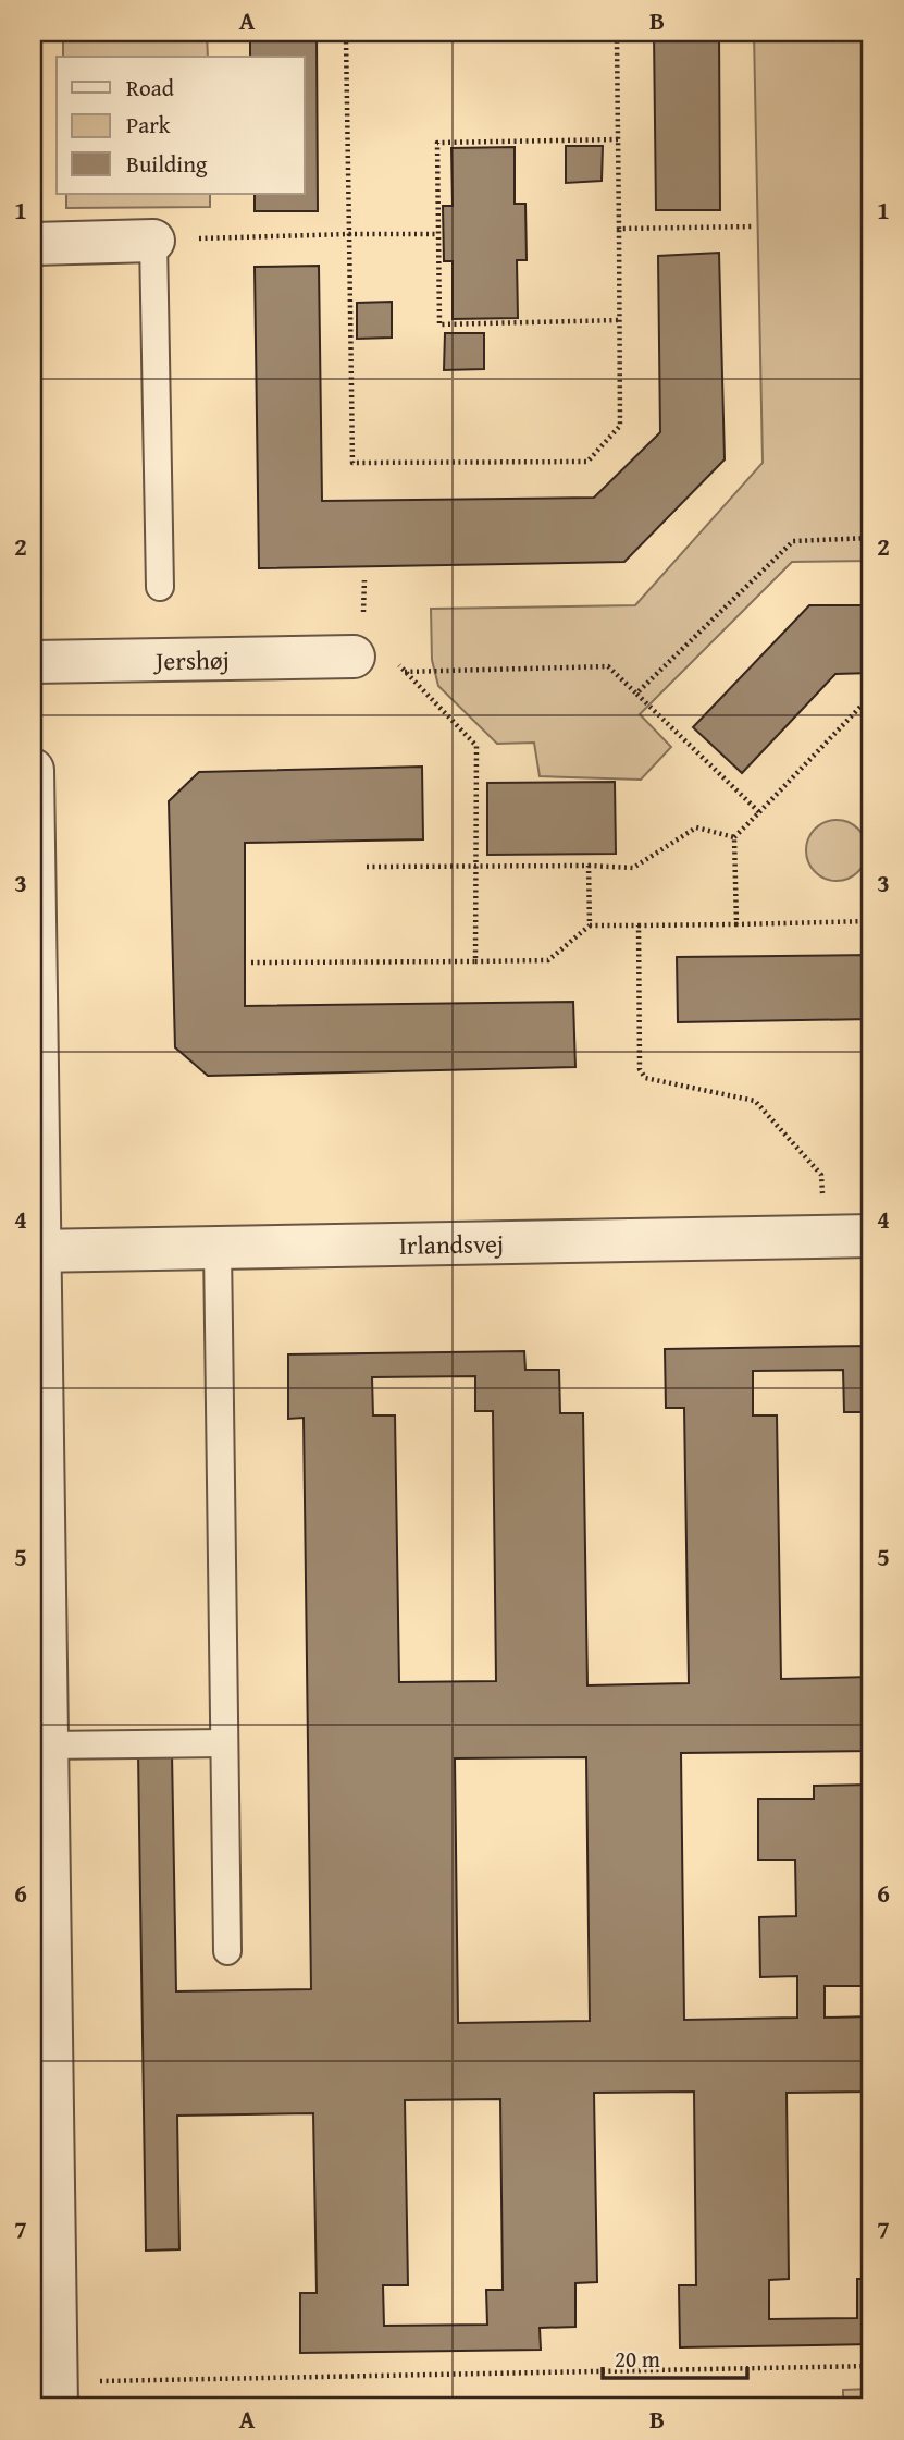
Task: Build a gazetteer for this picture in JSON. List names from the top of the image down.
{
  "streets": {
    "street": ["Jershøj", "Irlandsvej"]
  },
  "legend": ["Road", "Park", "Building"],
  "scale_bar": "20 m",
  "grid": {
    "columns": ["A", "B"],
    "rows": [
      "1",
      "2",
      "3",
      "4",
      "5",
      "6",
      "7"
    ]
  }
}
